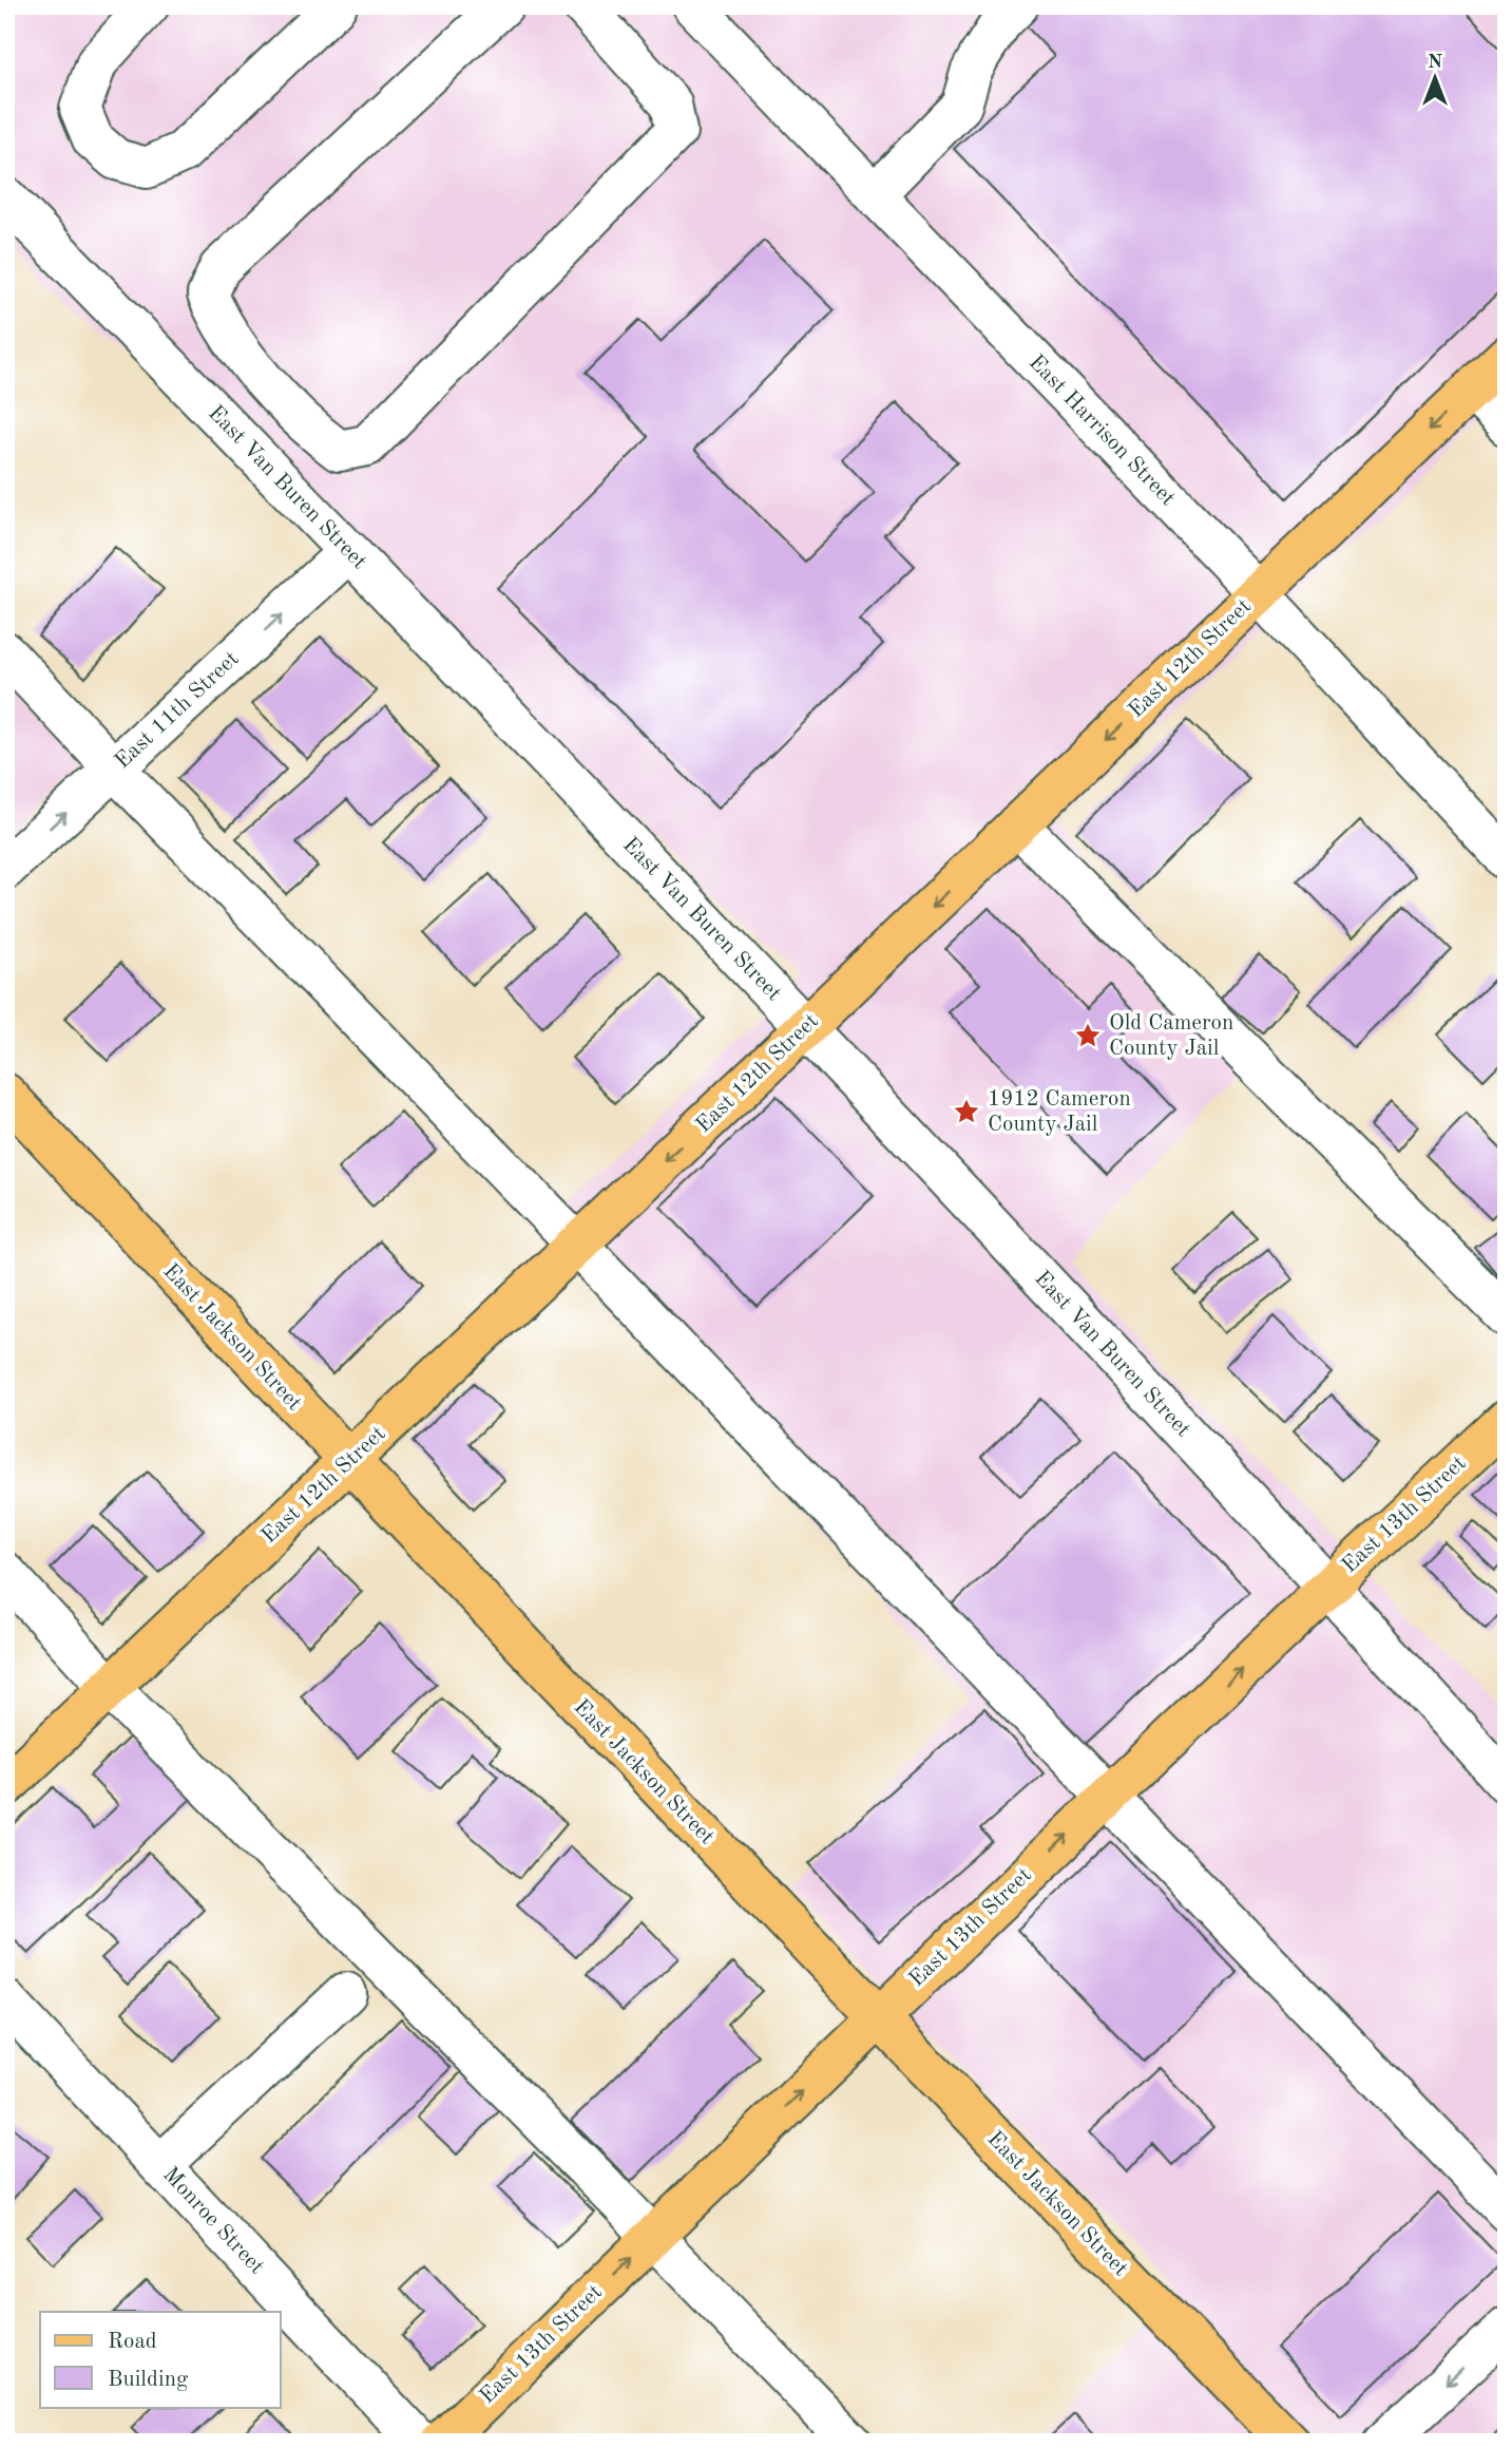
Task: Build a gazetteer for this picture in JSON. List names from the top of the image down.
{
  "streets": {
    "main road": ["East 12th Street", "East Jackson Street", "East 13th Street"],
    "street": [
      "East Harrison Street",
      "East Van Buren Street",
      "East 11th Street",
      "Monroe Street"
    ]
  },
  "crossings": [
    ["East Harrison Street", "East 12th Street"],
    ["East Van Buren Street", "East 12th Street"],
    ["East Van Buren Street", "East 11th Street"],
    ["East Van Buren Street", "East 13th Street"],
    ["East 12th Street", "East Jackson Street"],
    ["East Jackson Street", "East 13th Street"]
  ],
  "one_way": ["East 12th Street", "East 11th Street", "East 13th Street"],
  "places": {
    "place": ["Old Cameron County Jail", "1912 Cameron County Jail"]
  },
  "legend": ["Road", "Building"],
  "north": "top"
}
